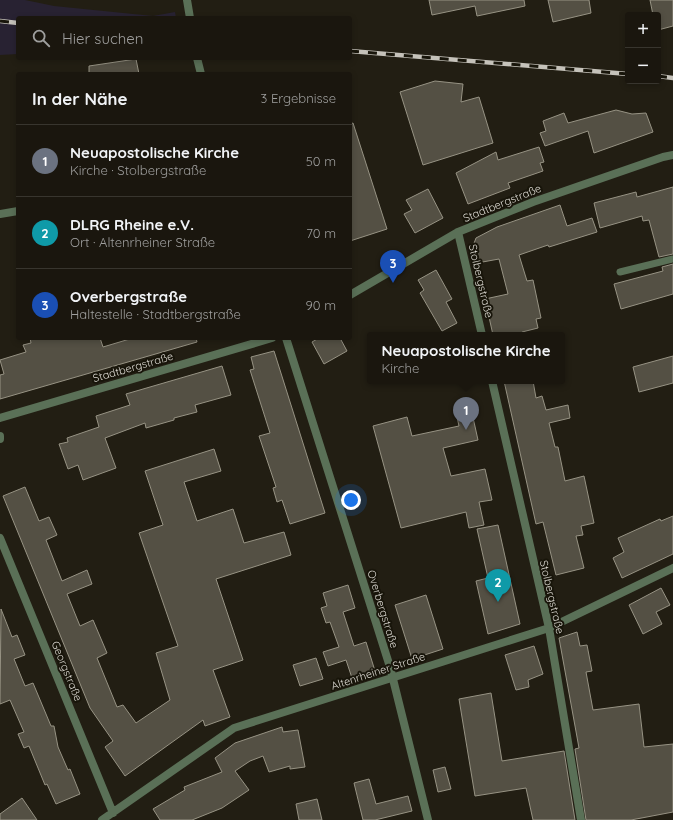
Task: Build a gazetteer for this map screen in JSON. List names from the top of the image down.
{
  "streets": {
    "street": [
      "Stadtbergstraße",
      "Stolbergstraße",
      "Overbergstraße",
      "Georgstraße",
      "Altenrheiner Straße"
    ]
  },
  "crossings": [
    ["Stadtbergstraße", "Stolbergstraße"],
    ["Stolbergstraße", "Altenrheiner Straße"],
    ["Overbergstraße", "Altenrheiner Straße"],
    ["Georgstraße", "Altenrheiner Straße"]
  ],
  "page": {
    "map_buttons": ["+", "−"],
    "search": "Hier suchen",
    "heading": ["In der Nähe", "3 Ergebnisse"],
    "list": [
      {
        "mark": "1",
        "name": "Neuapostolische Kirche",
        "note": "Kirche · Stolbergstraße",
        "value": "50 m"
      },
      {
        "mark": "2",
        "name": "DLRG Rheine e.V.",
        "note": "Ort · Altenrheiner Straße",
        "value": "70 m"
      },
      {
        "mark": "3",
        "name": "Overbergstraße",
        "note": "Haltestelle · Stadtbergstraße",
        "value": "90 m"
      }
    ],
    "pins": ["3", "1", "2"],
    "popup": ["Neuapostolische Kirche", "Kirche"]
  }
}
